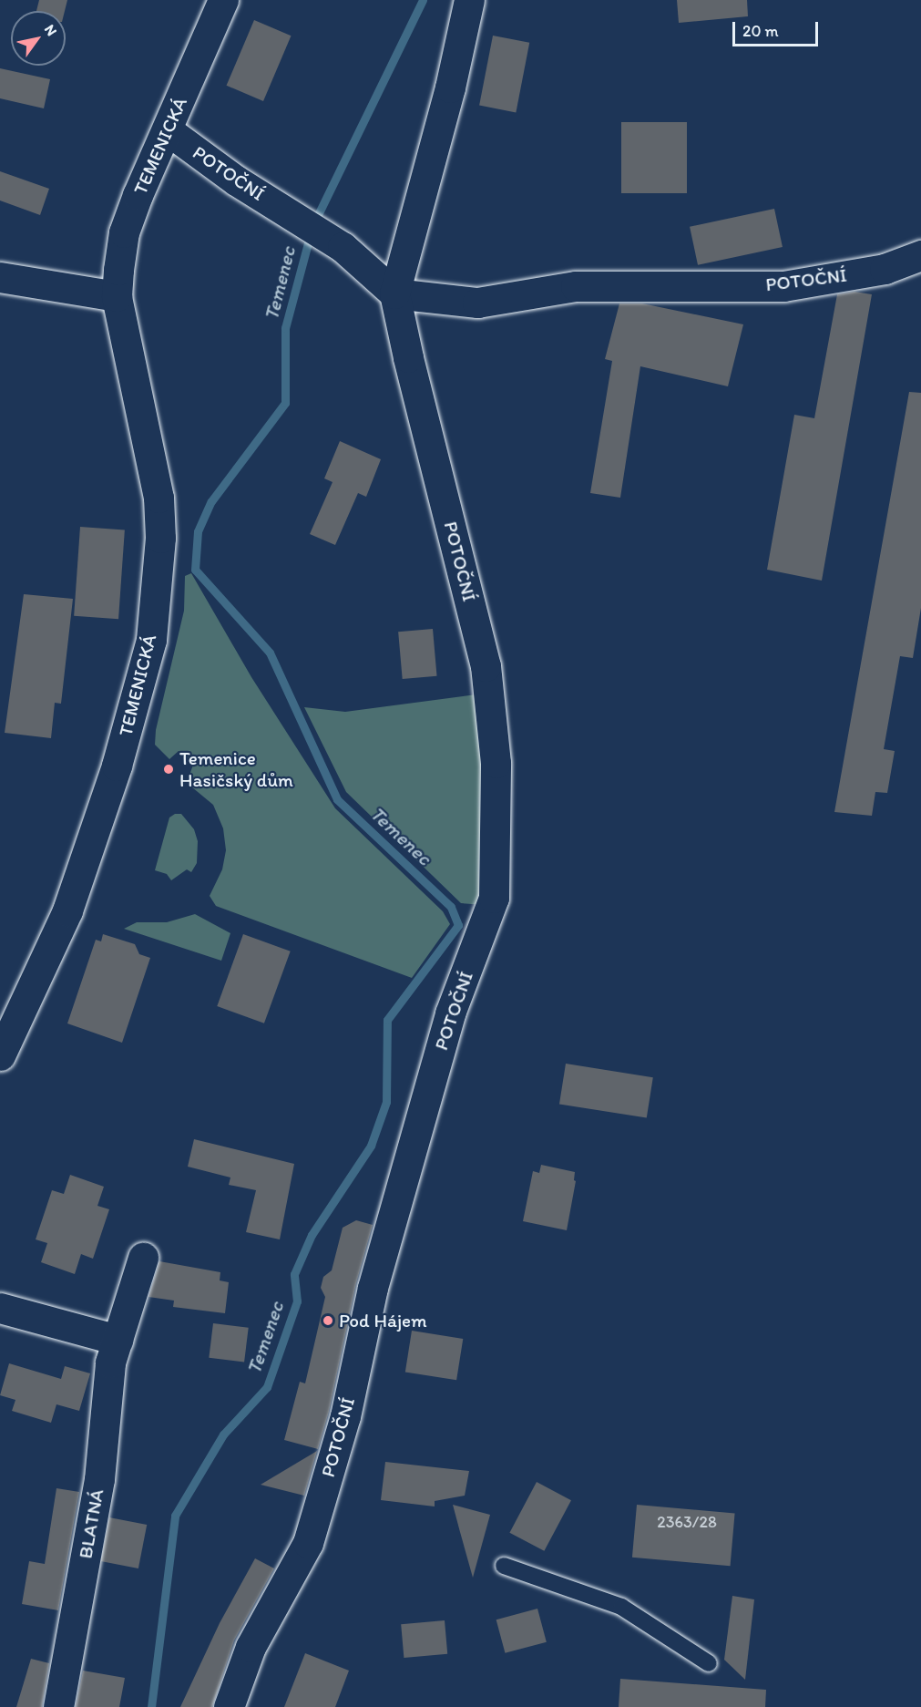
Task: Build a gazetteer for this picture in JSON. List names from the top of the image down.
{
  "streets": {
    "street": ["TEMENICKÁ", "POTOČNÍ", "BLATNÁ"]
  },
  "crossings": [
    ["TEMENICKÁ", "POTOČNÍ"]
  ],
  "water": ["Temenec"],
  "places": ["Temenice Hasičský dům", "Pod Hájem"],
  "house_numbers": ["2363/28"],
  "scale_bar": "20 m",
  "north": "top right"
}
